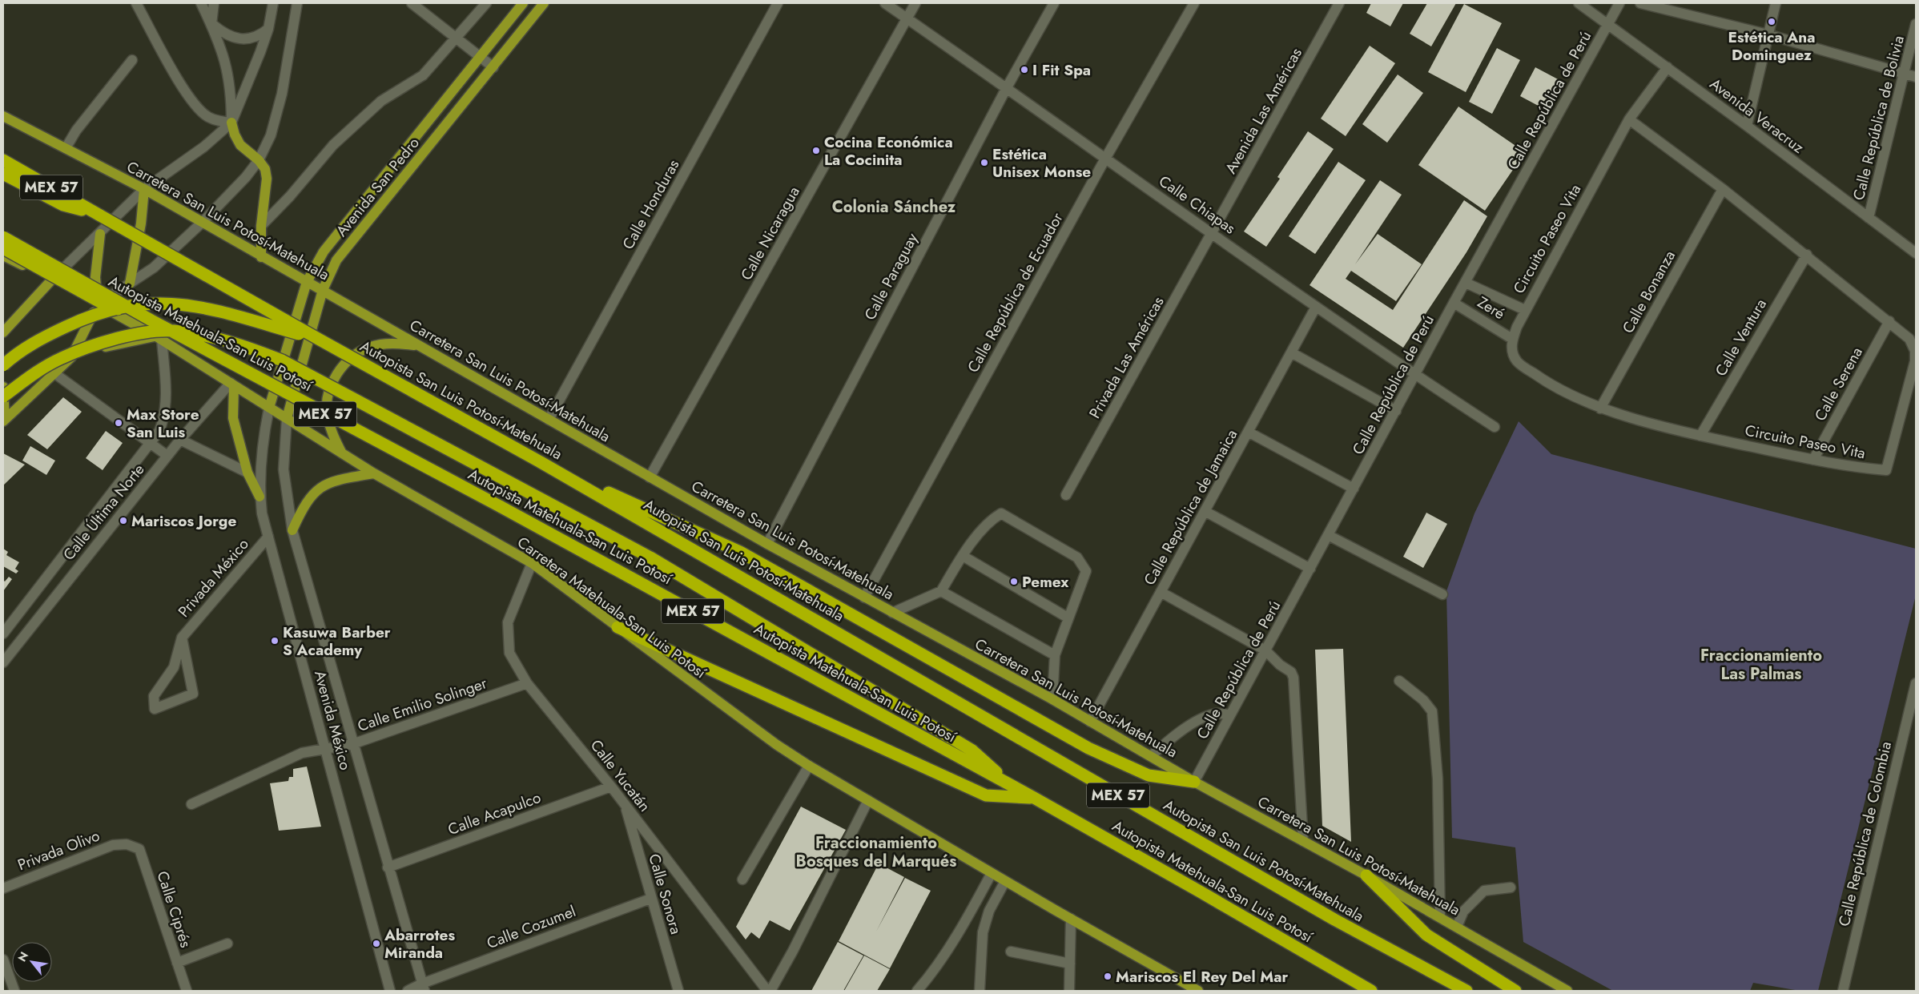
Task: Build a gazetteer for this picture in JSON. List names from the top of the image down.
{
  "streets": {
    "highway": ["MEX 57", "Autopista Matehuala-San Luis Potosí", "Autopista San Luis Potosí-Matehuala"],
    "main road": ["Avenida San Pedro", "Carretera San Luis Potosí-Matehuala", "Carretera Matehuala-San Luis Potosí"],
    "street": [
      "Calle República de Perú",
      "Avenida Las Américas",
      "Avenida Veracruz",
      "Calle República de Bolivia",
      "Calle Honduras",
      "Calle Chiapas",
      "Calle Nicaragua",
      "Circuito Paseo Vita",
      "Calle Paraguay",
      "Calle Bonanza",
      "Calle República de Ecuador",
      "Zeré",
      "Calle Ventura",
      "Privada Las Américas",
      "Calle Serena",
      "Calle República de Jamaica",
      "Calle Última Norte",
      "Privada México",
      "Calle Emilio Solinger",
      "Avenida México",
      "Calle Yucatán",
      "Calle Acapulco",
      "Calle República de Colombia",
      "Privada Olivo",
      "Calle Sonora",
      "Calle Ciprés",
      "Calle Cozumel"
    ]
  },
  "crossings": [
    ["Calle República de Perú", "Avenida Veracruz"],
    ["Calle República de Perú", "Calle Chiapas"],
    ["Calle República de Perú", "Carretera San Luis Potosí-Matehuala"],
    ["Calle República de Perú", "Zeré"],
    ["Avenida Las Américas", "Calle Chiapas"],
    ["Avenida Las Américas", "Privada Las Américas"],
    ["Avenida Veracruz", "Calle República de Bolivia"],
    ["Avenida Veracruz", "Circuito Paseo Vita"],
    ["Avenida San Pedro", "Carretera San Luis Potosí-Matehuala"],
    ["Avenida San Pedro", "Carretera Matehuala-San Luis Potosí"],
    ["Avenida San Pedro", "Avenida México"],
    ["Calle Honduras", "Carretera San Luis Potosí-Matehuala"],
    ["Calle Chiapas", "Calle Nicaragua"],
    ["Calle Chiapas", "Calle Paraguay"],
    ["Calle Chiapas", "Calle República de Ecuador"],
    ["Calle Chiapas", "Privada Las Américas"],
    ["Calle Chiapas", "Calle República de Jamaica"],
    ["Carretera San Luis Potosí-Matehuala", "Calle Nicaragua"],
    ["Carretera San Luis Potosí-Matehuala", "Calle Paraguay"],
    ["Carretera San Luis Potosí-Matehuala", "Calle República de Ecuador"],
    ["Carretera San Luis Potosí-Matehuala", "Calle República de Jamaica"],
    ["Circuito Paseo Vita", "Calle Bonanza"],
    ["Circuito Paseo Vita", "Zeré"],
    ["Circuito Paseo Vita", "Calle Ventura"],
    ["Circuito Paseo Vita", "Calle Serena"],
    ["Calle Última Norte", "Carretera Matehuala-San Luis Potosí"],
    ["Privada México", "Avenida México"],
    ["Carretera Matehuala-San Luis Potosí", "Avenida México"],
    ["Carretera Matehuala-San Luis Potosí", "Calle Yucatán"],
    ["Calle Emilio Solinger", "Avenida México"],
    ["Calle Emilio Solinger", "Calle Yucatán"],
    ["Avenida México", "Calle Acapulco"],
    ["Avenida México", "Calle Cozumel"],
    ["Calle Yucatán", "Calle Acapulco"],
    ["Calle Yucatán", "Calle Sonora"],
    ["Privada Olivo", "Calle Ciprés"],
    ["Calle Sonora", "Calle Cozumel"]
  ],
  "districts": ["Colonia Sánchez", "Fraccionamiento Las Palmas", "Fraccionamiento Bosques del Marqués"],
  "places": [
    "Estética Ana Dominguez",
    "I Fit Spa",
    "Cocina Económica La Cocinita",
    "Estética Unisex Monse",
    "Max Store San Luis",
    "Mariscos Jorge",
    "Pemex",
    "Kasuwa Barber S Academy",
    "Abarrotes Miranda",
    "Mariscos El Rey Del Mar"
  ],
  "north": "top left"
}
